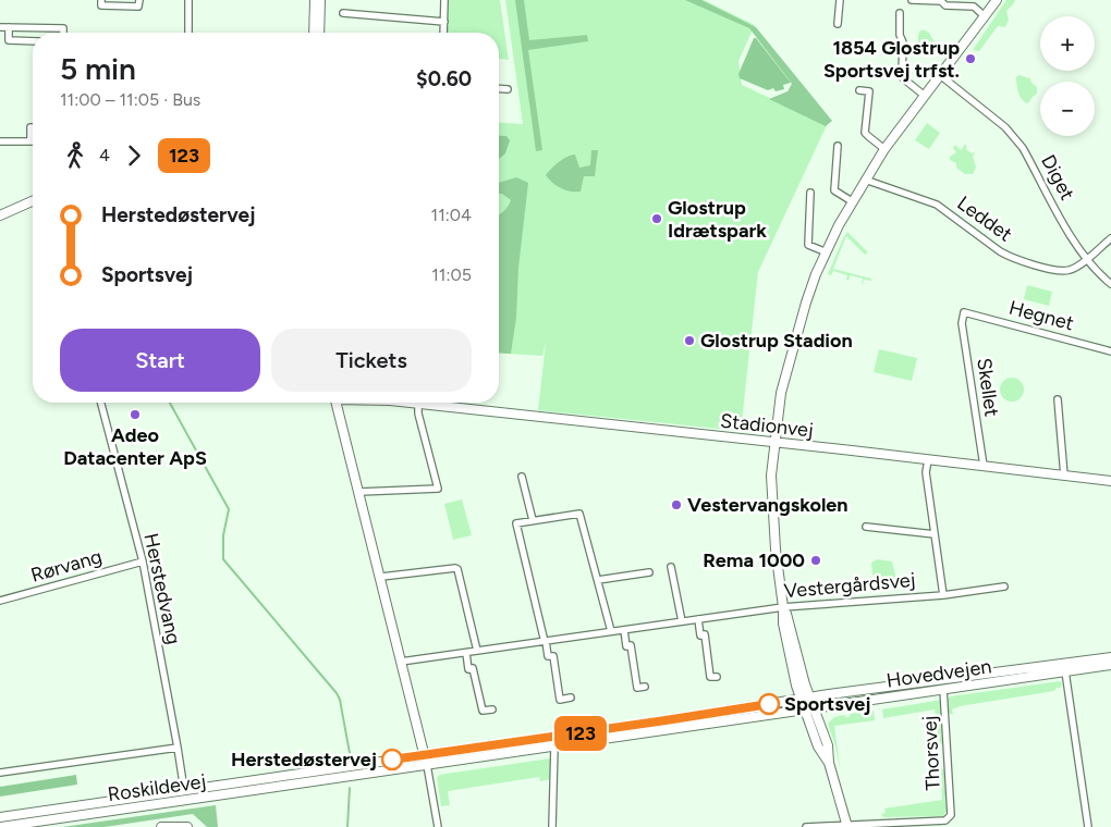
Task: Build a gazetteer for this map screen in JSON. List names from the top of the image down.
{
  "streets": {
    "main road": ["Stadionvej", "Hovedvejen", "Roskildevej"],
    "street": [
      "Diget",
      "Leddet",
      "Hegnet",
      "Skellet",
      "Rørvang",
      "Vestergårdsvej",
      "Herstedvang",
      "Thorsvej"
    ]
  },
  "crossings": [
    ["Diget", "Leddet"],
    ["Hegnet", "Skellet"],
    ["Skellet", "Stadionvej"],
    ["Rørvang", "Herstedvang"],
    ["Herstedvang", "Roskildevej"],
    ["Hovedvejen", "Thorsvej"],
    ["Hovedvejen", "Roskildevej"]
  ],
  "places": [
    "1854 Glostrup Sportsvej trfst.",
    "Glostrup Idrætspark",
    "Glostrup Stadion",
    "Adeo Datacenter ApS",
    "Vestervangskolen",
    "Rema 1000",
    "Sportsvej",
    "Herstedøstervej"
  ],
  "lines": ["bus line 123"],
  "page": {
    "on_map": "123",
    "map_buttons": ["+", "−"],
    "heading": ["5 min", "11:00 – 11:05 · Bus", "$0.60"],
    "legs": ["4", "123"],
    "list": [
      {
        "name": "Herstedøstervej",
        "value": "11:04"
      },
      {
        "name": "Sportsvej",
        "value": "11:05"
      }
    ],
    "buttons": ["Start", "Tickets"]
  }
}
